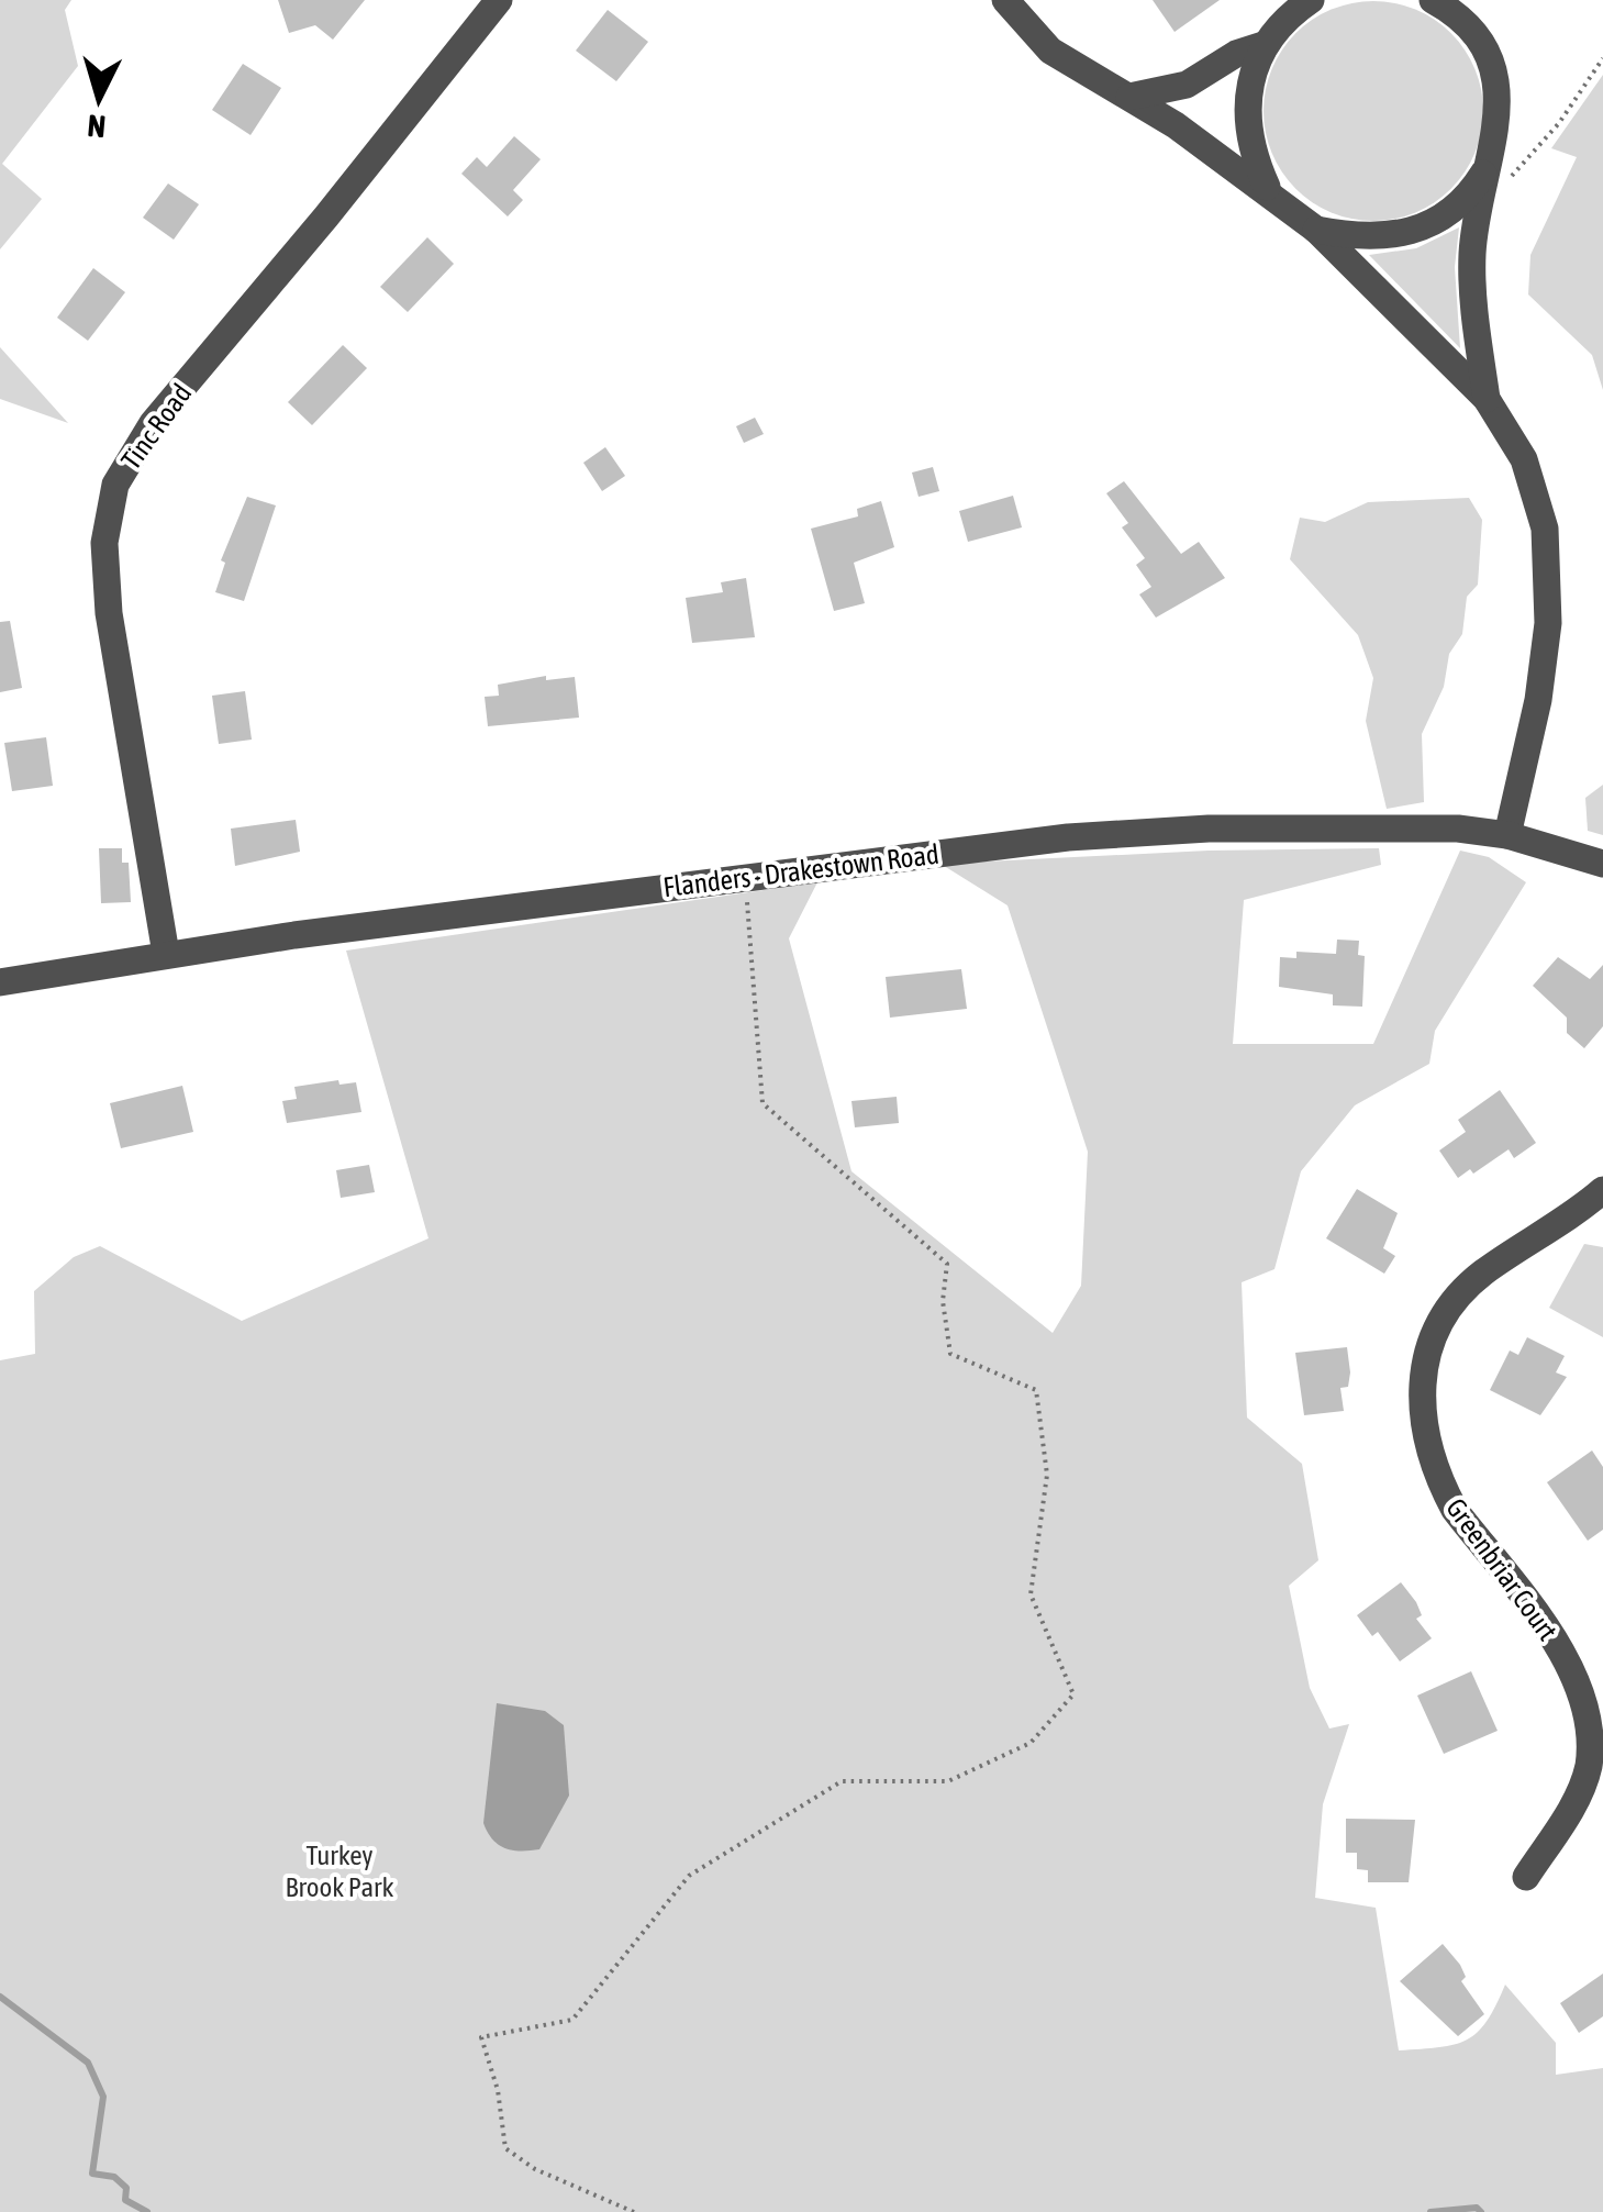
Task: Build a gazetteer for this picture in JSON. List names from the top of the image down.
{
  "streets": {
    "street": ["Tinc Road", "Flanders - Drakestown Road", "Greenbriar Court"]
  },
  "crossings": [
    ["Tinc Road", "Flanders - Drakestown Road"]
  ],
  "parks": ["Turkey Brook Park"],
  "north": "bottom"
}
